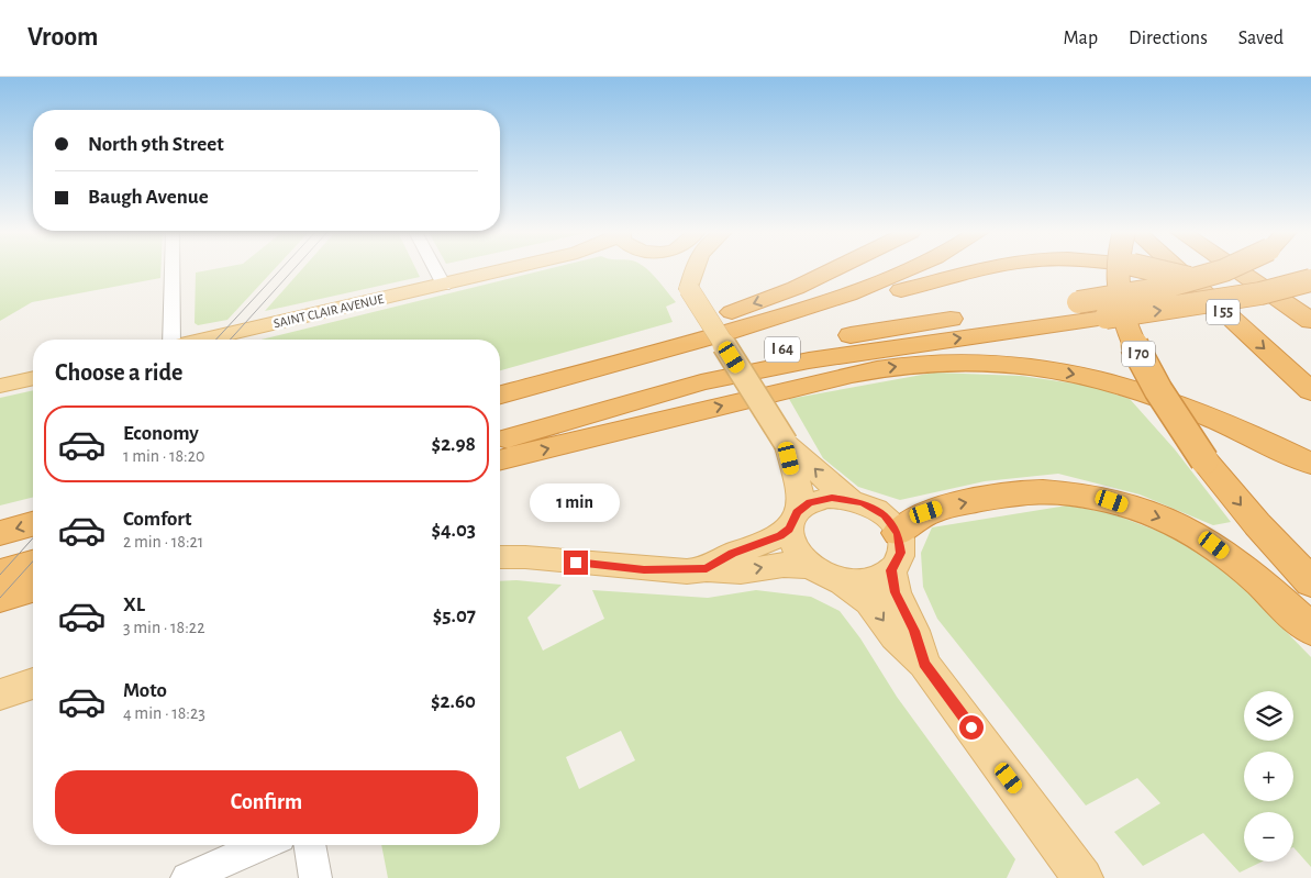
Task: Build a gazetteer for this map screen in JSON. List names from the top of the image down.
{
  "streets": {
    "highway": ["I 55", "I 64", "I 70"],
    "main road": ["SAINT CLAIR AVENUE"]
  },
  "page": {
    "header": "Vroom",
    "nav": ["Map", "Directions", "Saved"],
    "banner": ["North 9th Street", "Baugh Avenue"],
    "heading": "Choose a ride",
    "list": [
      {
        "name": "Economy",
        "note": "1 min · 18:20",
        "value": "$2.98"
      },
      {
        "name": "Comfort",
        "note": "2 min · 18:21",
        "value": "$4.03"
      },
      {
        "name": "XL",
        "note": "3 min · 18:22",
        "value": "$5.07"
      },
      {
        "name": "Moto",
        "note": "4 min · 18:23",
        "value": "$2.60"
      }
    ],
    "bubble": "1 min",
    "map_buttons": ["+", "−"],
    "buttons": "Confirm"
  }
}
